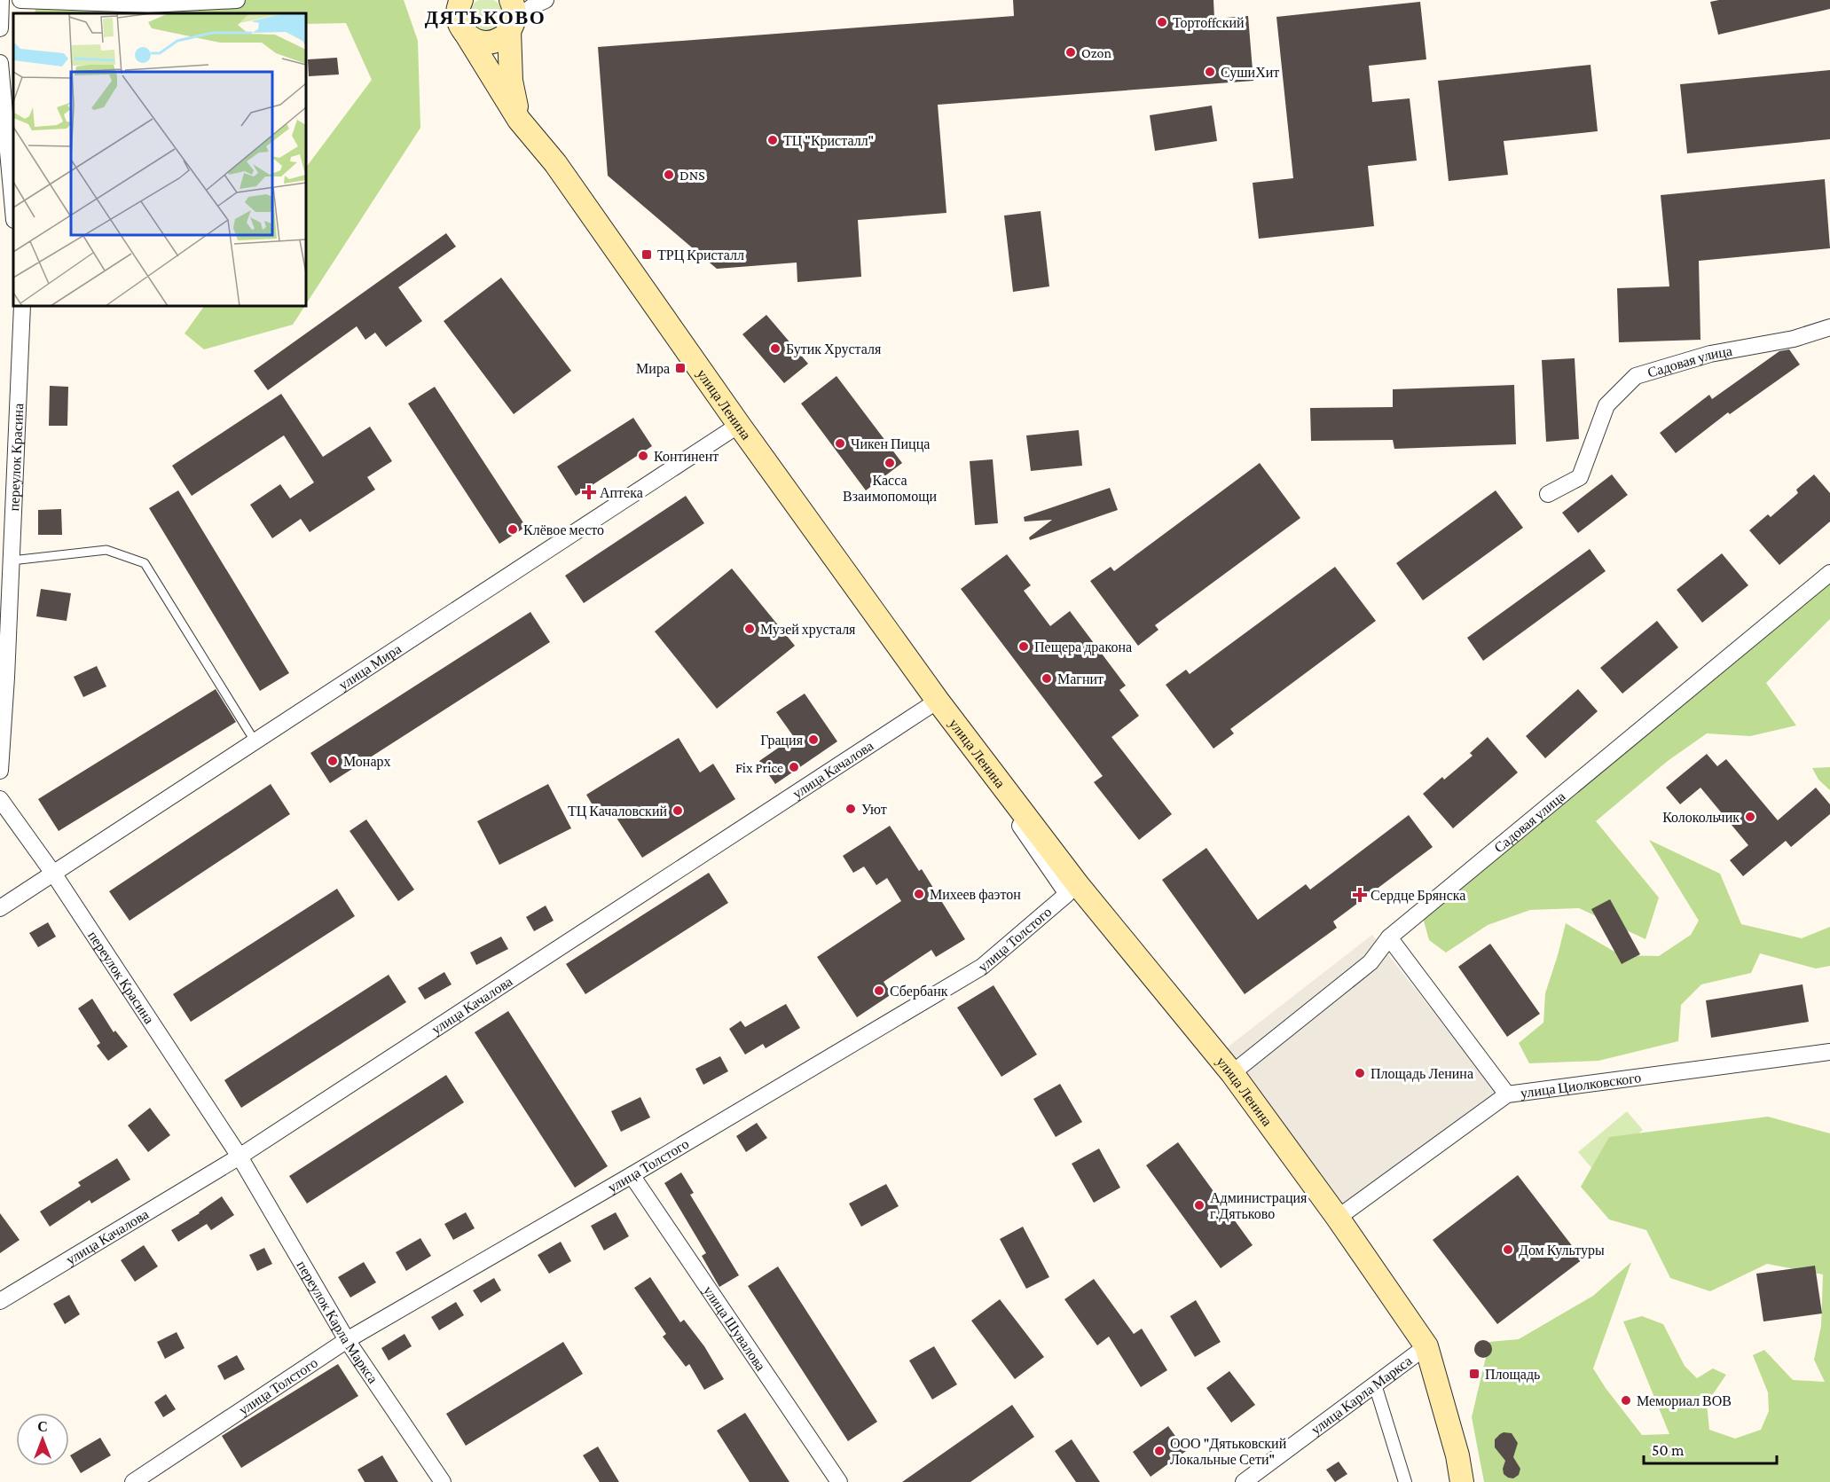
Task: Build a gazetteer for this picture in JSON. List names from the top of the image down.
{
  "streets": {
    "main road": ["улица Ленина"],
    "street": [
      "Садовая улица",
      "переулок Красина",
      "улица Мира",
      "улица Качалова",
      "улица Толстого",
      "улица Циолковского",
      "переулок Карла Маркса",
      "улица Шувалова",
      "улица Карла Маркса"
    ]
  },
  "crossings": [
    ["Садовая улица", "улица Ленина"],
    ["улица Ленина", "улица Мира"],
    ["улица Ленина", "улица Качалова"],
    ["улица Ленина", "улица Толстого"],
    ["улица Ленина", "улица Циолковского"],
    ["улица Ленина", "улица Карла Маркса"],
    ["переулок Красина", "улица Мира"],
    ["переулок Красина", "улица Качалова"],
    ["переулок Красина", "переулок Карла Маркса"],
    ["улица Качалова", "переулок Карла Маркса"],
    ["улица Толстого", "переулок Карла Маркса"],
    ["улица Толстого", "улица Шувалова"]
  ],
  "districts": ["ДЯТЬКОВО"],
  "places": {
    "other": [
      "Тортоffский",
      "Ozon",
      "СушиХит",
      "ТЦ \"Кристалл\"",
      "DNS",
      "Бутик Хрусталя",
      "Чикен Пицца",
      "Континент",
      "Касса Взаимопомощи",
      "Клёвое место",
      "Музей хрусталя",
      "Пещера дракона",
      "Магнит",
      "Грация",
      "Монарх",
      "Fix Price",
      "Уют",
      "ТЦ Качаловский",
      "Колокольчик",
      "Михеев фаэтон",
      "Сбербанк",
      "Площадь Ленина",
      "Администрация г.Дятьково",
      "Дом Культуры",
      "Мемориал ВОВ",
      "ООО \"Дятьковский Локальные Сети\""
    ],
    "transit": ["ТРЦ Кристалл", "Мира", "Площадь"],
    "health": ["Аптека", "Сердце Брянска"]
  },
  "scale_bar": "50 m",
  "north": "top"
}
